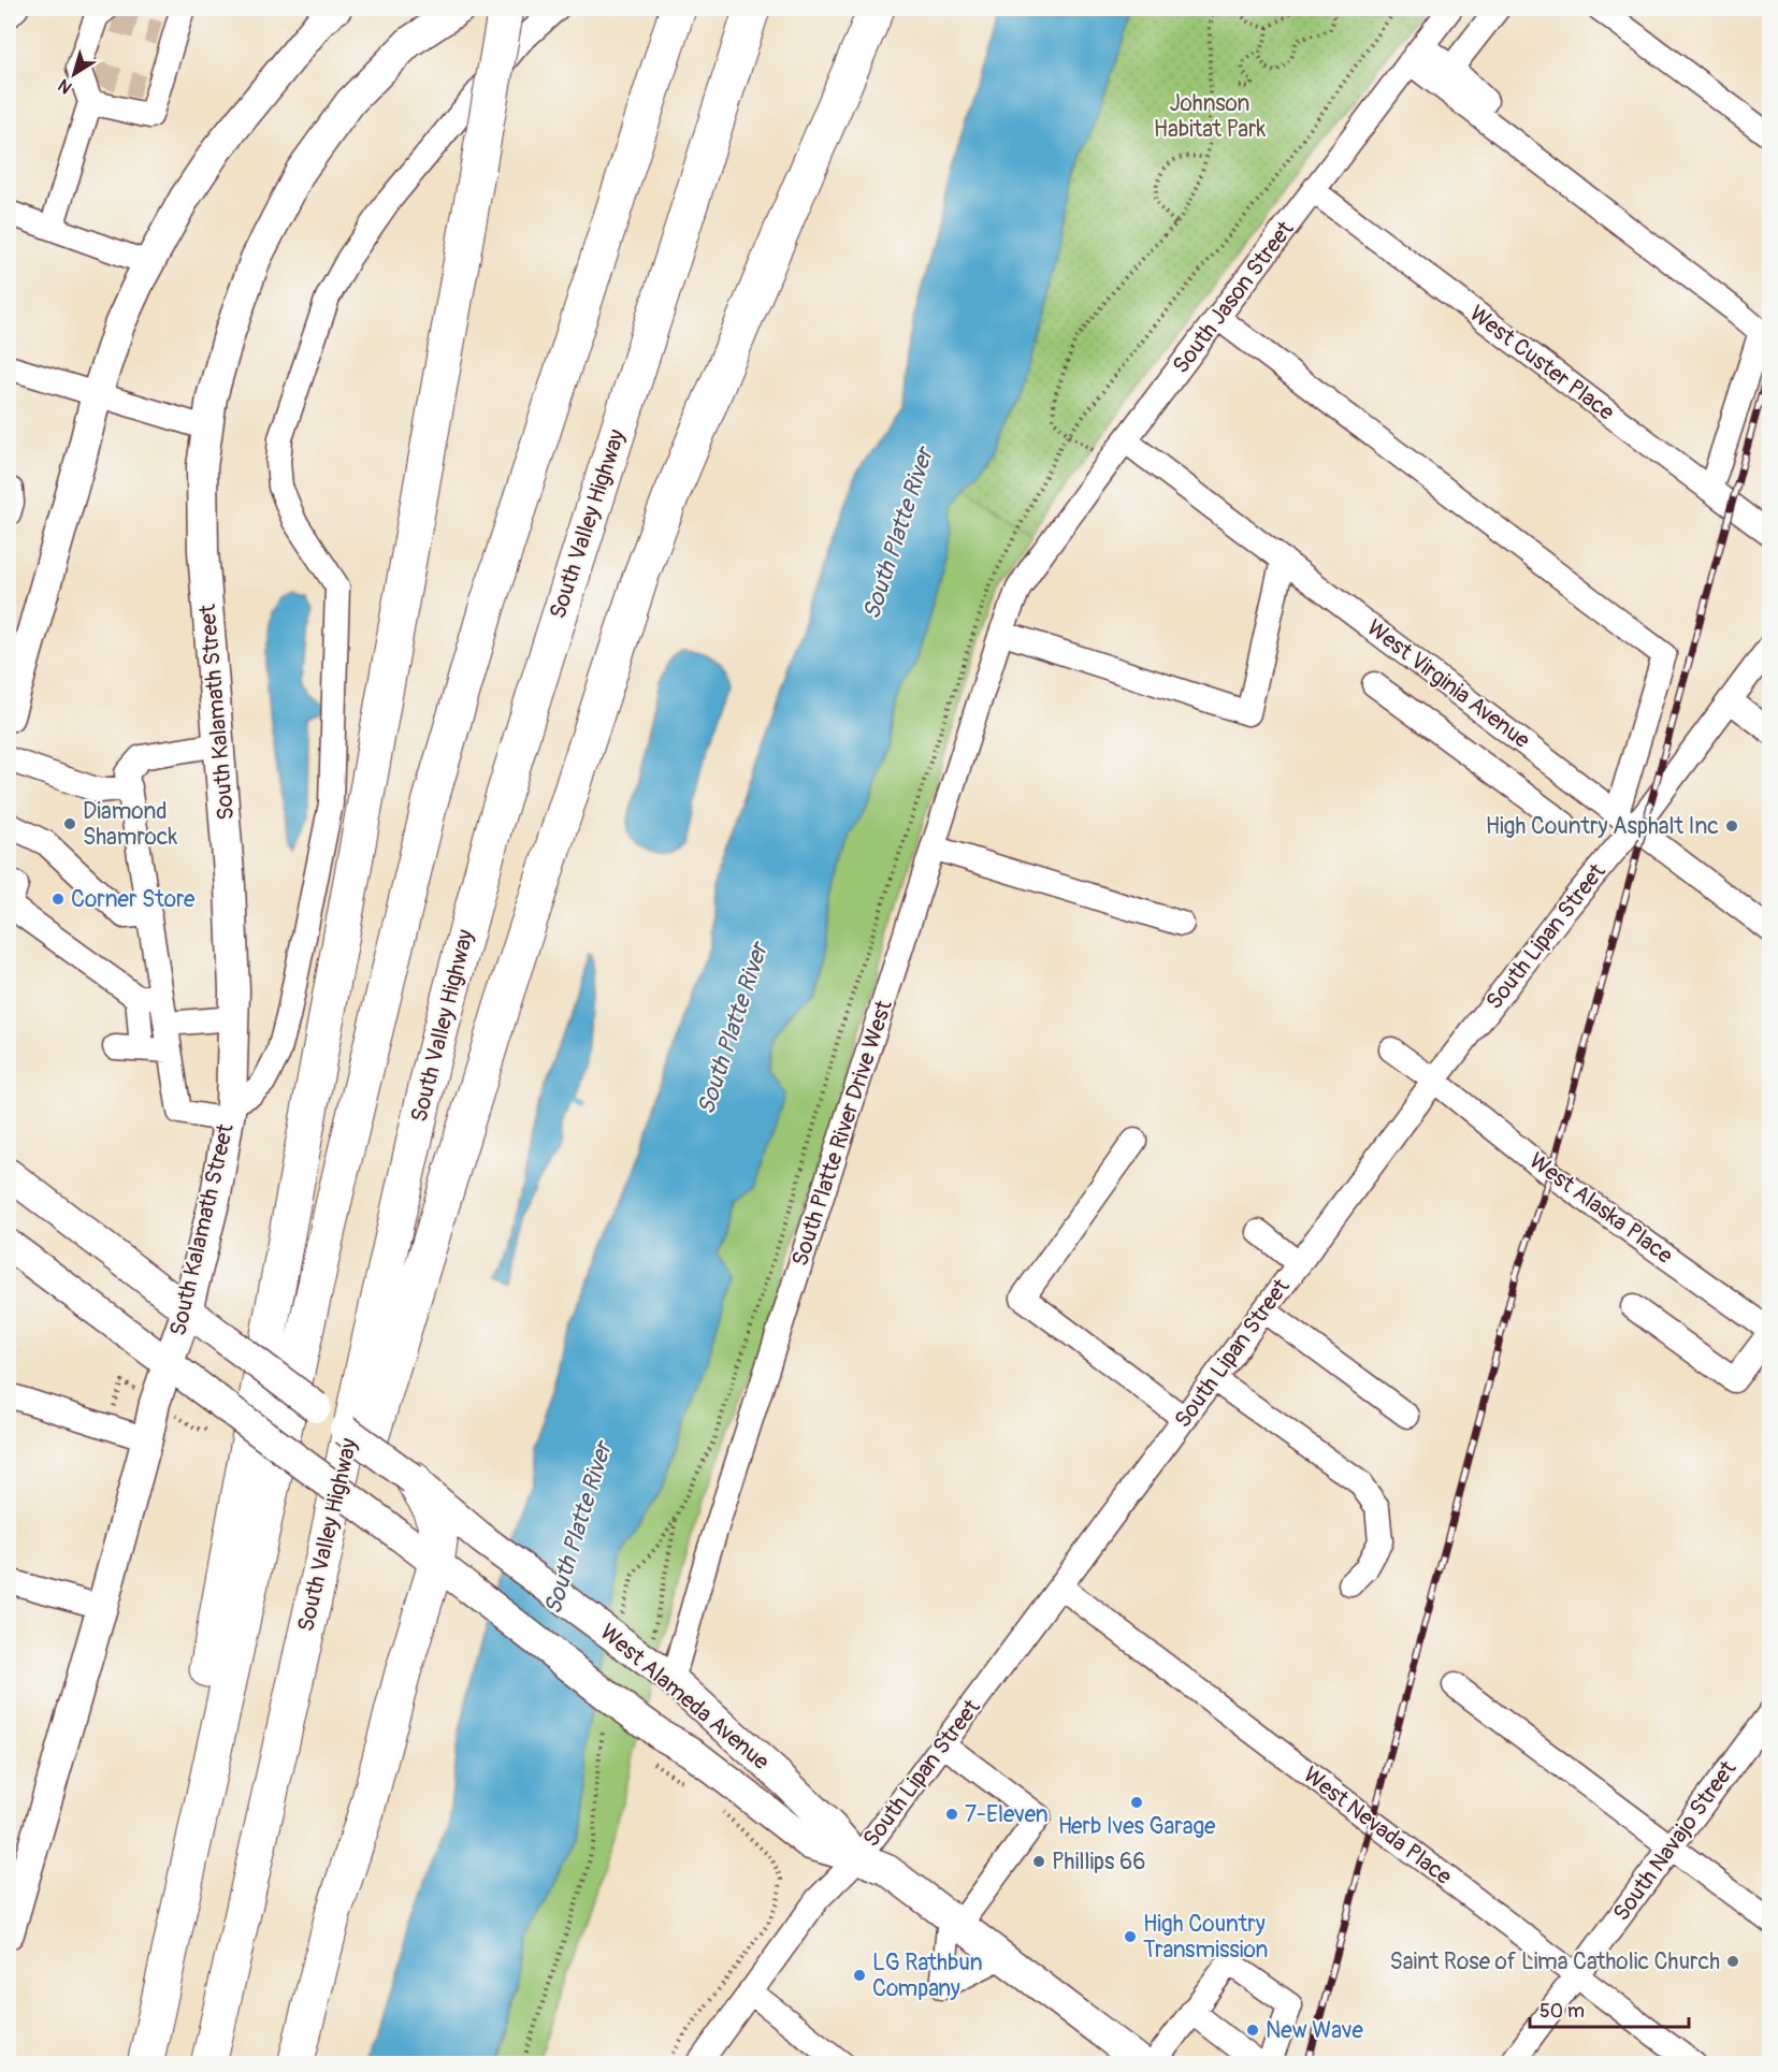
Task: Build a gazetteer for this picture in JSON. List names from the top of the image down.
{
  "streets": {
    "highway": ["South Valley Highway"],
    "main road": ["South Kalamath Street", "West Alameda Avenue"],
    "street": [
      "South Jason Street",
      "West Custer Place",
      "West Virginia Avenue",
      "South Lipan Street",
      "South Platte River Drive West",
      "West Alaska Place",
      "West Nevada Place",
      "South Navajo Street"
    ]
  },
  "crossings": [
    ["South Jason Street", "West Custer Place"],
    ["South Jason Street", "West Virginia Avenue"],
    ["South Jason Street", "South Platte River Drive West"],
    ["West Virginia Avenue", "South Lipan Street"],
    ["South Kalamath Street", "West Alameda Avenue"],
    ["South Lipan Street", "West Alaska Place"],
    ["South Lipan Street", "West Alameda Avenue"],
    ["South Lipan Street", "West Nevada Place"],
    ["South Platte River Drive West", "West Alameda Avenue"],
    ["West Nevada Place", "South Navajo Street"]
  ],
  "water": ["South Platte River"],
  "parks": ["Johnson Habitat Park"],
  "places": [
    "Diamond Shamrock",
    "High Country Asphalt Inc",
    "Corner Store",
    "Herb Ives Garage",
    "7-Eleven",
    "Phillips 66",
    "High Country Transmission",
    "Saint Rose of Lima Catholic Church",
    "LG Rathbun Company",
    "New Wave"
  ],
  "scale_bar": "50 m",
  "north": "bottom left"
}
